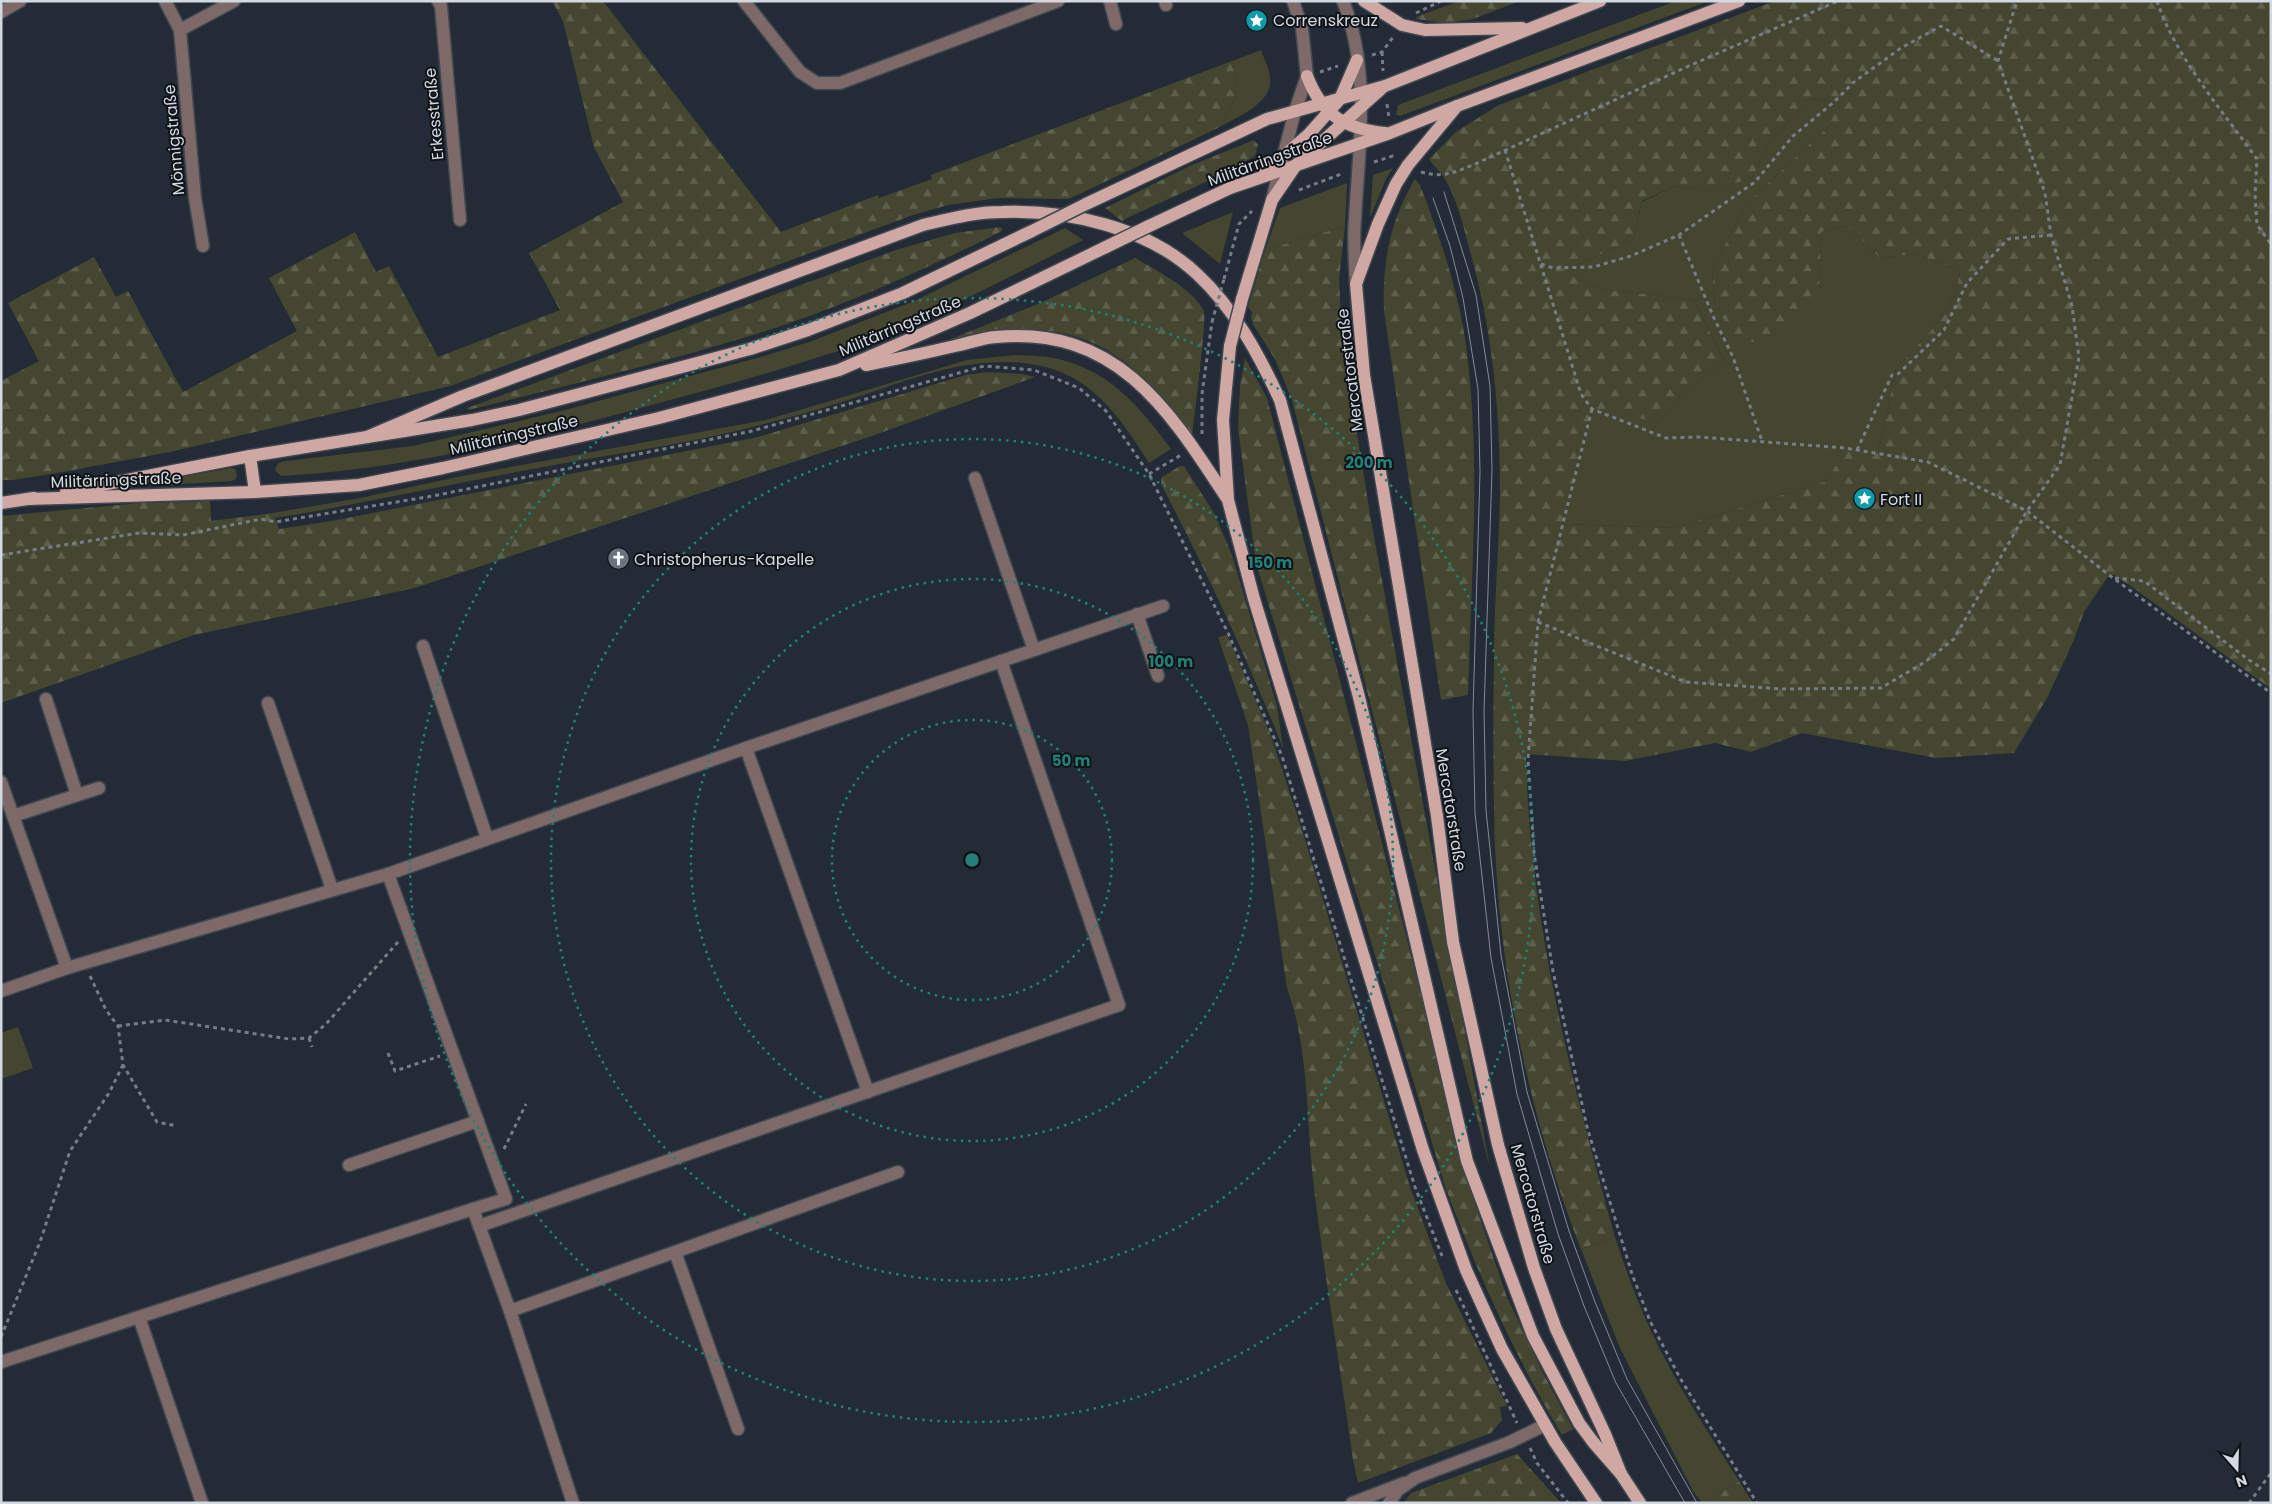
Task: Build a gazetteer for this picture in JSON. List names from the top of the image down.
{
  "streets": {
    "main road": ["Militärringstraße", "Mercatorstraße"],
    "street": ["Erkesstraße", "Mönnigstraße"]
  },
  "crossings": [
    ["Militärringstraße", "Mercatorstraße"]
  ],
  "places": {
    "place": ["Correnskreuz", "Fort II"],
    "church": ["Christopherus-Kapelle"]
  },
  "north": "bottom",
  "rings": [
    "200 m",
    "150 m",
    "100 m",
    "50 m"
  ]
}
